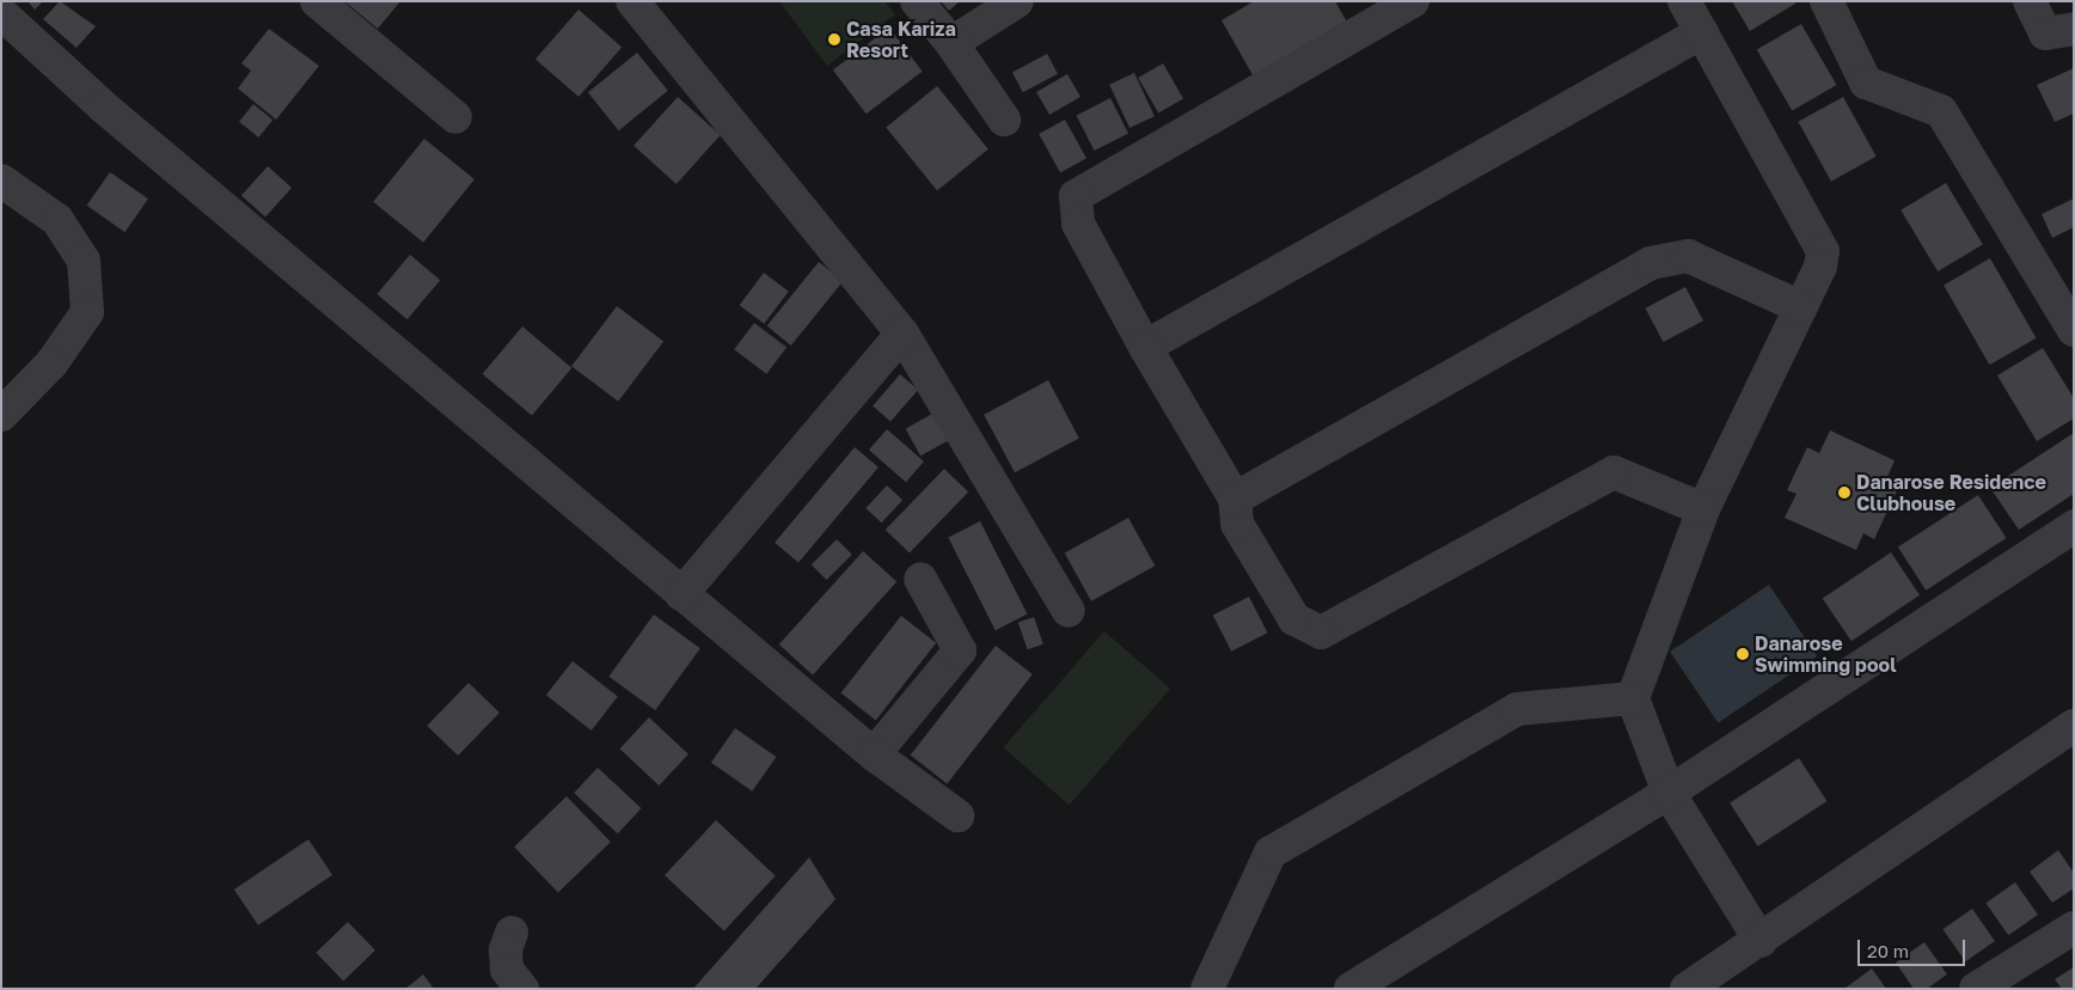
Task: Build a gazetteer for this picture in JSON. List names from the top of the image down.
{
  "places": ["Casa Kariza Resort", "Danarose Residence Clubhouse", "Danarose Swimming pool"],
  "scale_bar": "20 m"
}
